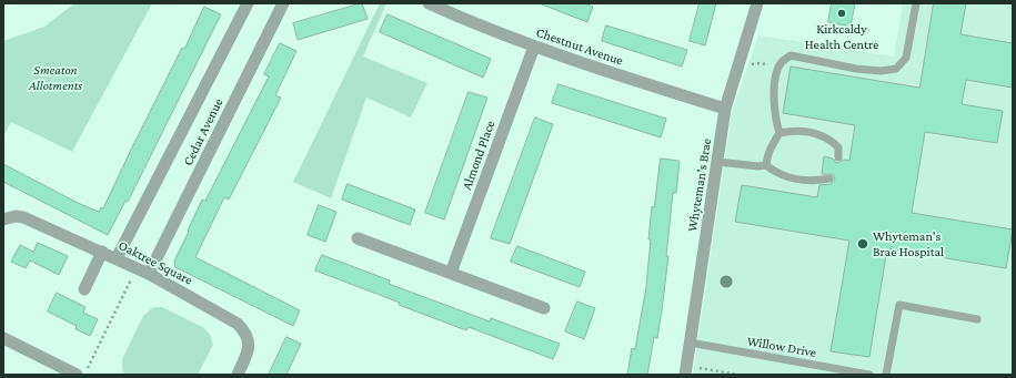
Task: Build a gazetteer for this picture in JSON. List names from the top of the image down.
{
  "streets": {
    "street": [
      "Chestnut Avenue",
      "Cedar Avenue",
      "Almond Place",
      "Whyteman's Brae",
      "Oaktree Square"
    ],
    "lane": ["Willow Drive"]
  },
  "crossings": [
    ["Chestnut Avenue", "Almond Place"],
    ["Chestnut Avenue", "Whyteman's Brae"],
    ["Cedar Avenue", "Oaktree Square"],
    ["Whyteman's Brae", "Willow Drive"]
  ],
  "parks": ["Smeaton Allotments"],
  "places": ["Kirkcaldy Health Centre", "Whyteman's Brae Hospital"]
}
